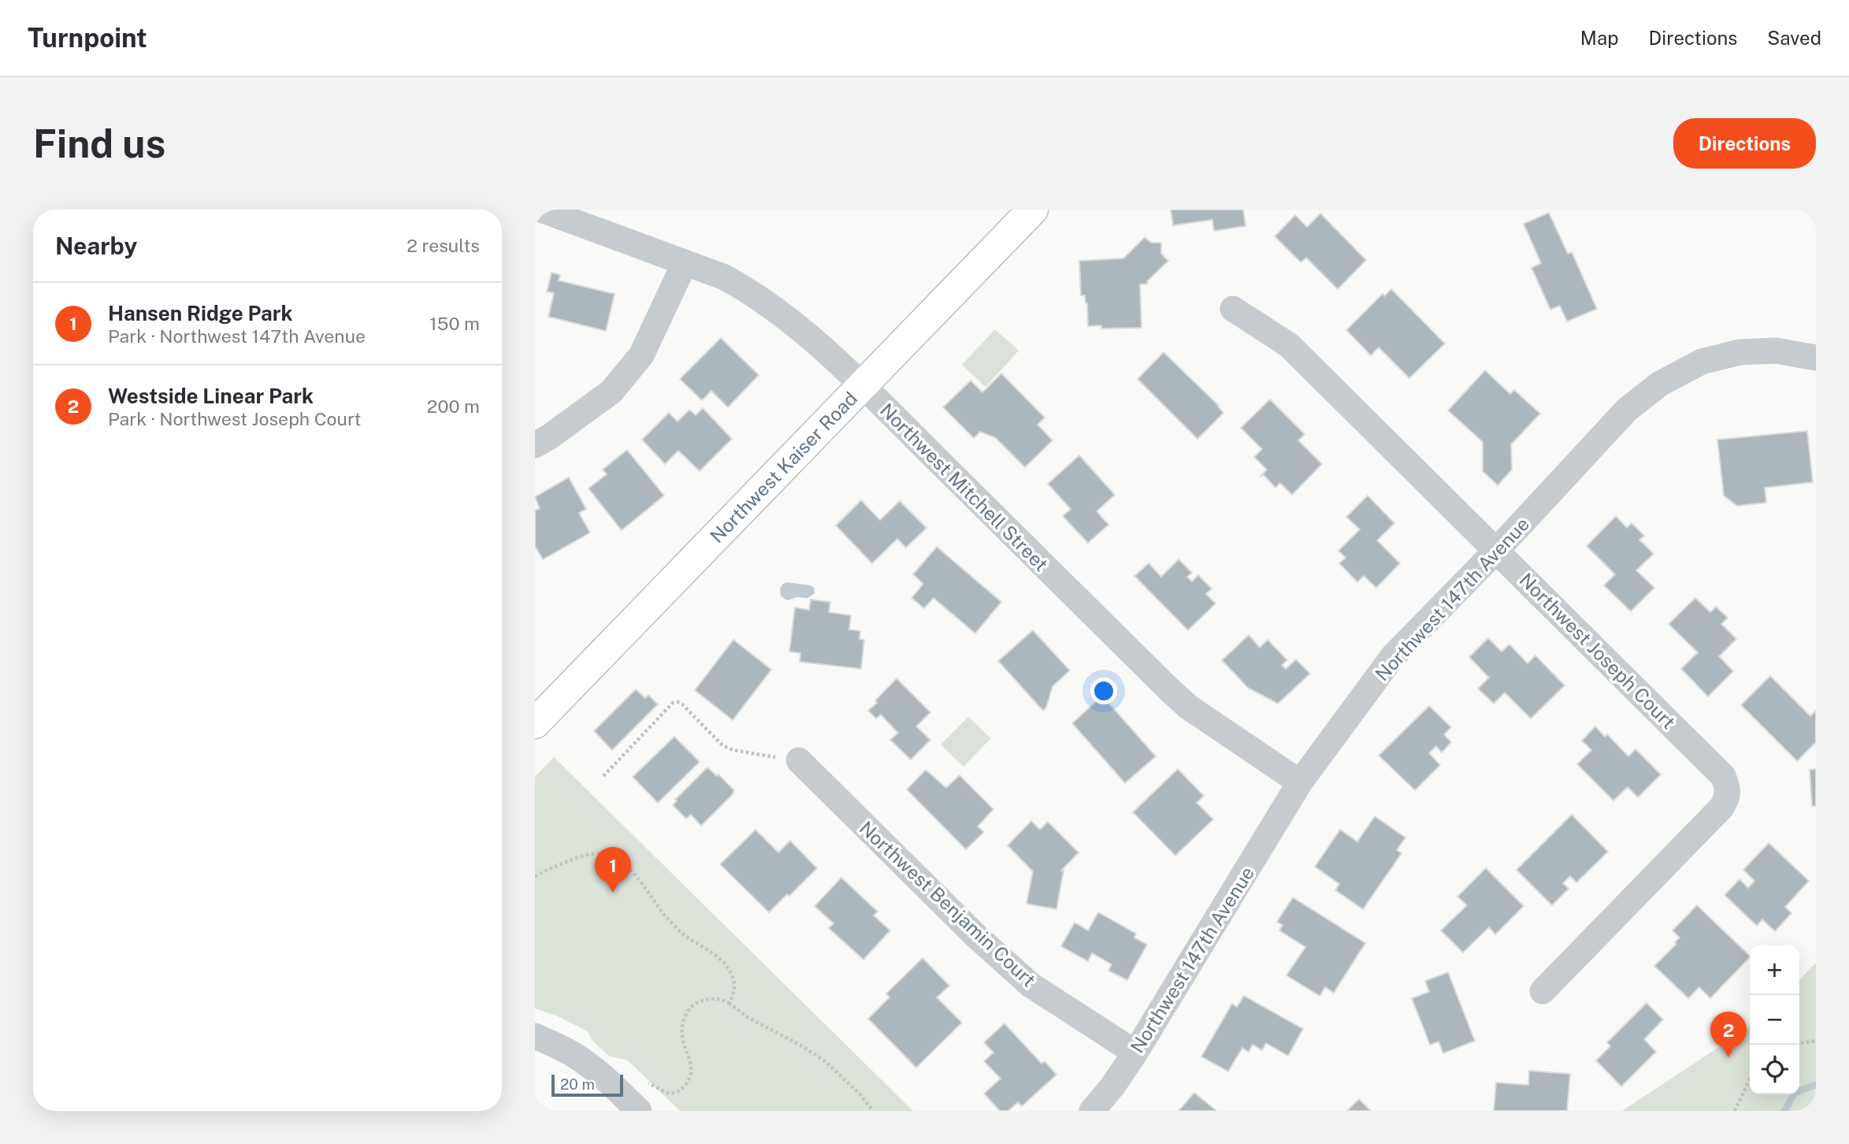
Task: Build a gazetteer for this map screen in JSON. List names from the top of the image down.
{
  "streets": {
    "main road": ["Northwest Kaiser Road"],
    "street": [
      "Northwest Mitchell Street",
      "Northwest 147th Avenue",
      "Northwest Joseph Court",
      "Northwest Benjamin Court"
    ]
  },
  "crossings": [
    ["Northwest Kaiser Road", "Northwest Mitchell Street"],
    ["Northwest Mitchell Street", "Northwest 147th Avenue"],
    ["Northwest 147th Avenue", "Northwest Joseph Court"],
    ["Northwest 147th Avenue", "Northwest Benjamin Court"]
  ],
  "scale_bar": "20 m",
  "page": {
    "header": "Turnpoint",
    "nav": ["Map", "Directions", "Saved"],
    "buttons": "Directions",
    "title": "Find us",
    "heading": ["Nearby", "2 results"],
    "list": [
      {
        "mark": "1",
        "name": "Hansen Ridge Park",
        "note": "Park · Northwest 147th Avenue",
        "value": "150 m"
      },
      {
        "mark": "2",
        "name": "Westside Linear Park",
        "note": "Park · Northwest Joseph Court",
        "value": "200 m"
      }
    ],
    "pins": ["1", "2"],
    "map_buttons": ["+", "−"],
    "scale": "20 m"
  }
}
